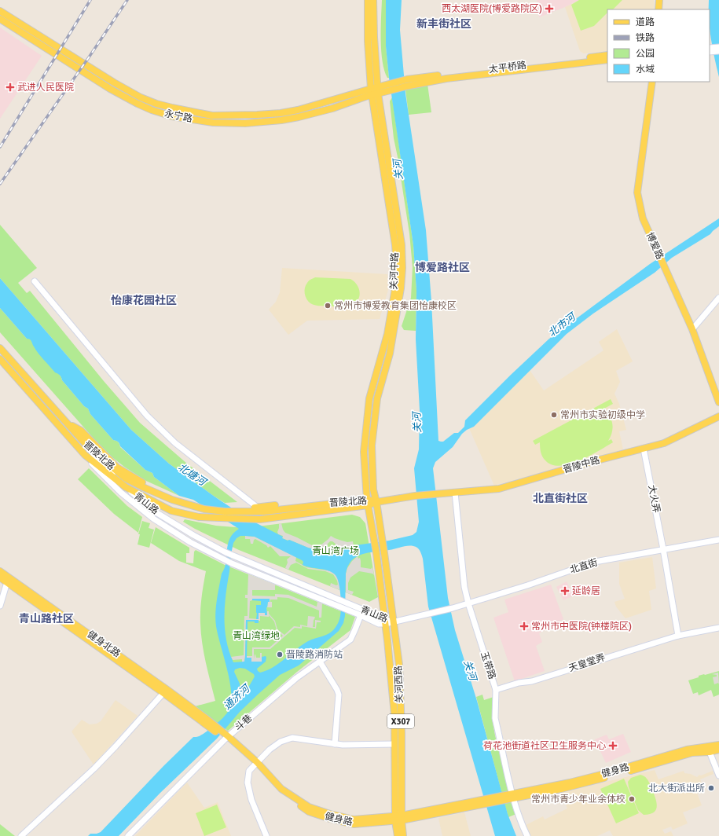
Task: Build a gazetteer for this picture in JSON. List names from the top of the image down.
{
  "streets": {
    "main road": [
      "太平桥路",
      "永宁路",
      "博爱路",
      "关河中路",
      "晋陵北路",
      "晋陵中路",
      "健身北路",
      "关河西路",
      "X307",
      "健身路"
    ],
    "street": [
      "大火弄",
      "青山路",
      "北直街",
      "天皇堂弄",
      "玉带路",
      "斗巷"
    ]
  },
  "crossings": [
    ["永宁路", "关河中路"],
    ["关河中路", "晋陵北路"],
    ["关河中路", "晋陵中路"],
    ["关河中路", "关河西路"],
    ["晋陵北路", "晋陵中路"],
    ["晋陵北路", "青山路"],
    ["晋陵中路", "大火弄"],
    ["晋陵中路", "玉带路"],
    ["大火弄", "北直街"],
    ["青山路", "北直街"],
    ["青山路", "关河西路"],
    ["青山路", "斗巷"],
    ["北直街", "玉带路"],
    ["北直街", "关河西路"],
    ["健身北路", "健身路"],
    ["天皇堂弄", "玉带路"],
    ["玉带路", "健身路"],
    ["关河西路", "健身路"],
    ["斗巷", "健身路"]
  ],
  "districts": [
    "新丰街社区",
    "博爱路社区",
    "怡康花园社区",
    "北直街社区",
    "青山路社区"
  ],
  "water": [
    "关河",
    "北市河",
    "北塘河",
    "通济河"
  ],
  "parks": ["青山湾广场", "青山湾绿地"],
  "places": {
    "health": [
      "西太湖医院(博爱路院区)",
      "武进人民医院",
      "延龄居",
      "常州市中医院(钟楼院区)",
      "荷花池街道社区卫生服务中心"
    ],
    "other": [
      "常州市博爱教育集团怡康校区",
      "常州市实验初级中学",
      "晋陵路消防站",
      "北大街派出所",
      "常州市青少年业余体校"
    ]
  },
  "legend": [
    "道路",
    "铁路",
    "公园",
    "水域"
  ]
}
